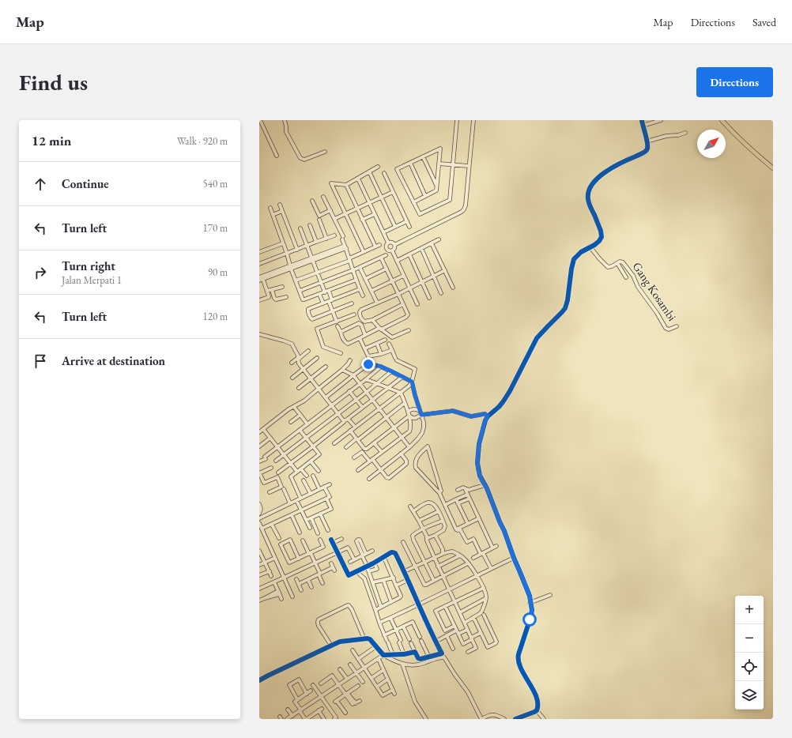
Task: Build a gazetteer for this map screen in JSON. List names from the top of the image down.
{
  "streets": {
    "street": ["Gang Kosambi"]
  },
  "north": "top right",
  "page": {
    "header": "Map",
    "nav": ["Map", "Directions", "Saved"],
    "buttons": "Directions",
    "title": "Find us",
    "heading": ["12 min", "Walk · 920 m"],
    "list": [
      ["Continue", "540 m"],
      ["Turn left", "170 m"],
      ["Turn right", "Jalan Merpati 1", "90 m"],
      ["Turn left", "120 m"],
      "Arrive at destination"
    ],
    "map_buttons": ["+", "−"]
  }
}
